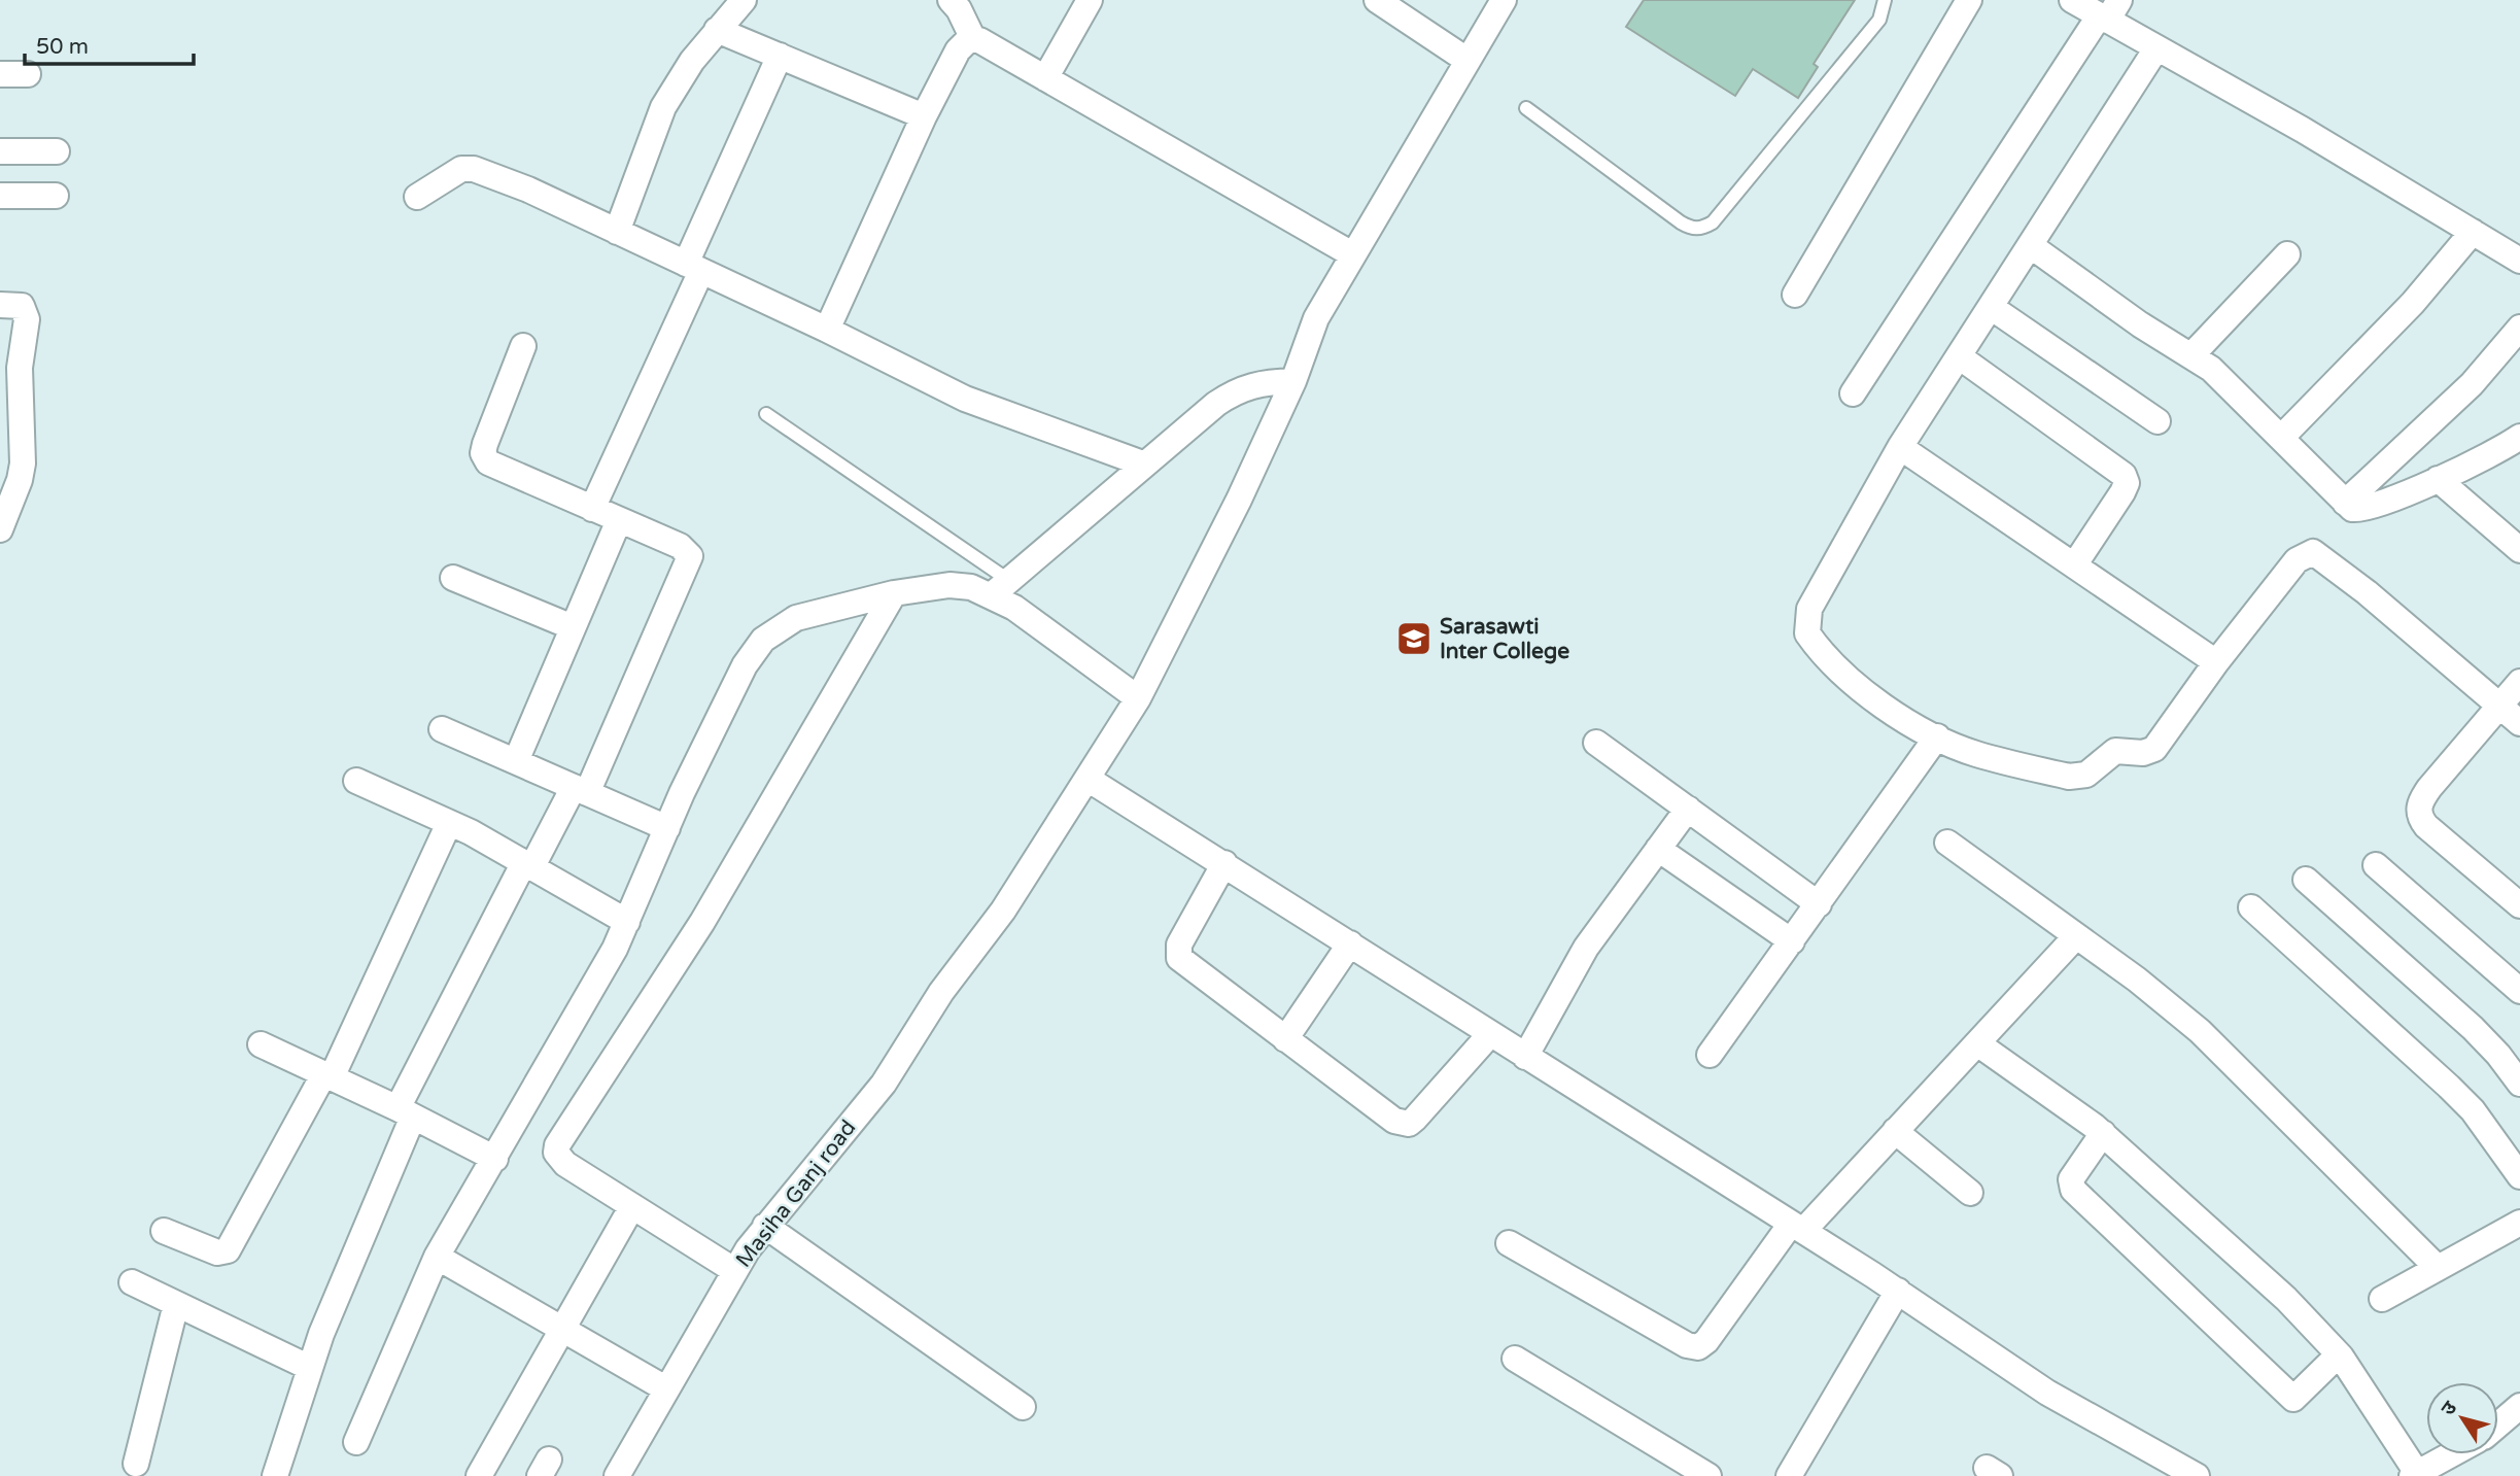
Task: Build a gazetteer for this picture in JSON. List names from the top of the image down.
{
  "streets": {
    "street": ["Masiha Ganj road"]
  },
  "places": {
    "school or university": ["Sarasawti Inter College"]
  },
  "scale_bar": "50 m",
  "north": "top left"
}
